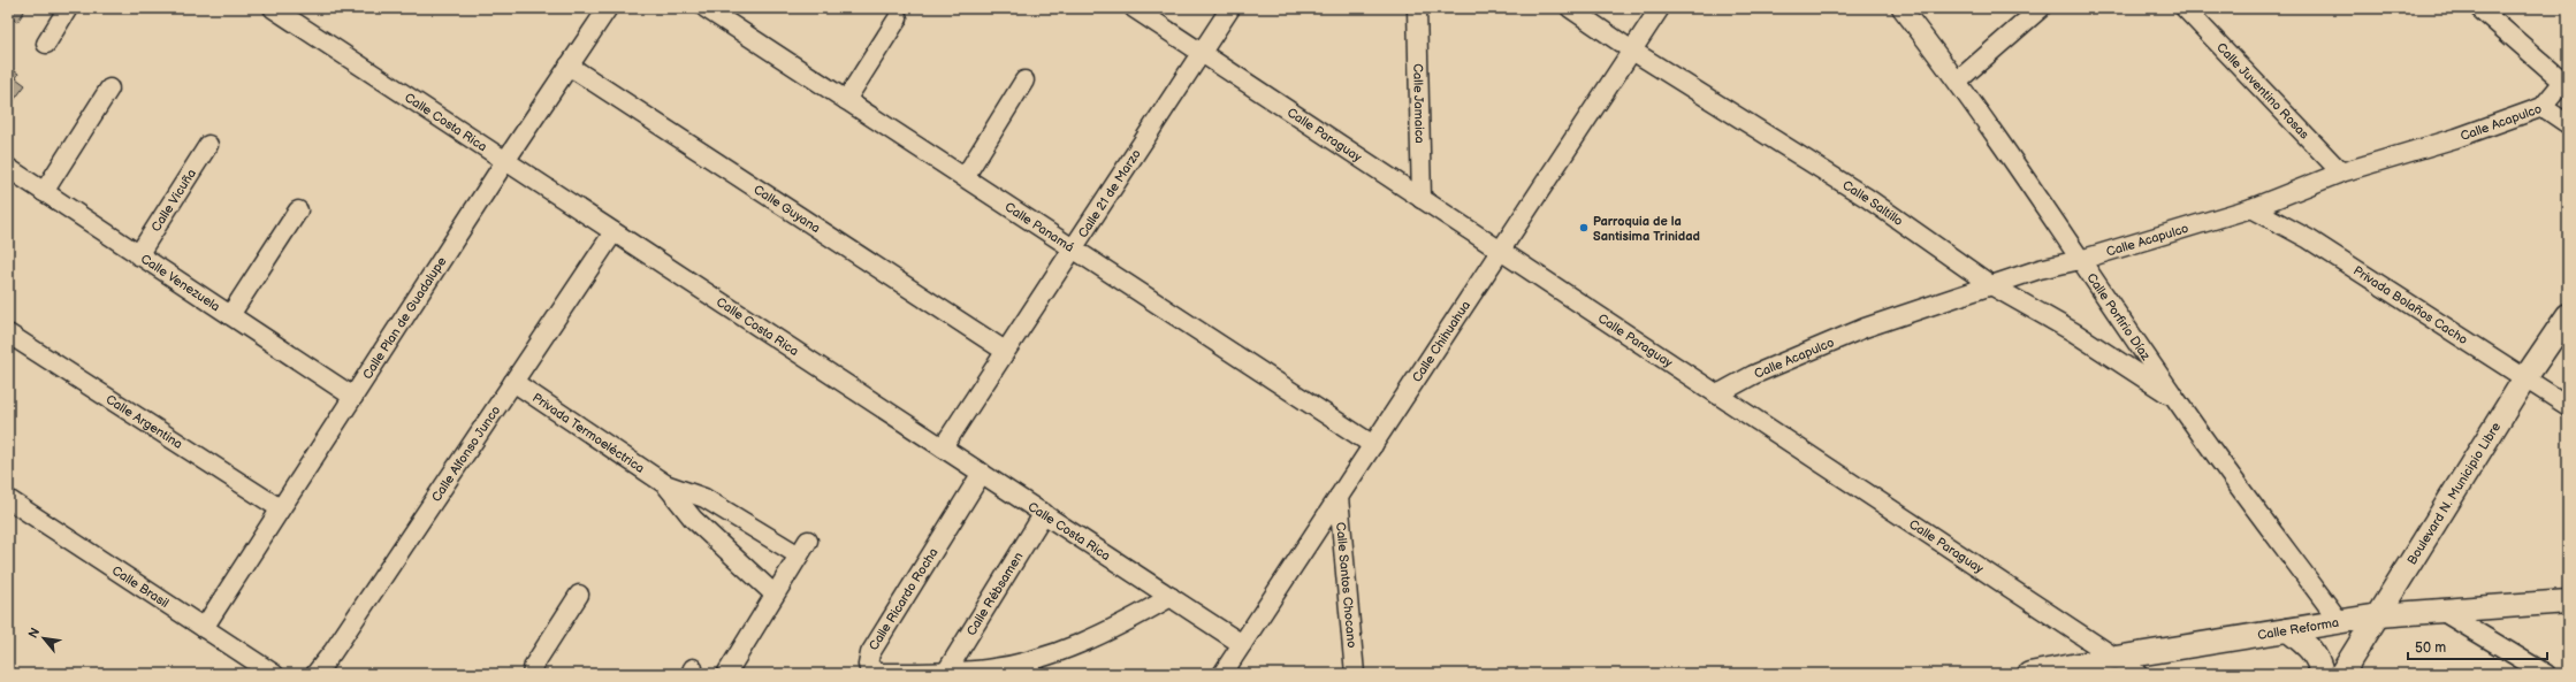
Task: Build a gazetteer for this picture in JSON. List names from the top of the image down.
{
  "streets": {
    "main road": ["Boulevard N. Municipio Libre", "Calle Reforma"],
    "street": [
      "Calle Juventino Rosas",
      "Calle Jamaica",
      "Calle Acapulco",
      "Calle Costa Rica",
      "Calle Paraguay",
      "Calle 21 de Marzo",
      "Calle Vicuña",
      "Calle Saltillo",
      "Calle Guyana",
      "Calle Panamá",
      "Calle Venezuela",
      "Privada Bolaños Cacho",
      "Calle Porfirio Díaz",
      "Calle Plan de Guadalupe",
      "Calle Chihuahua",
      "Calle Argentina",
      "Privada Termoeléctrica",
      "Calle Alfonso Junco",
      "Calle Santos Chocano",
      "Calle Brasil",
      "Calle Rébsamen",
      "Calle Ricardo Rocha"
    ]
  },
  "crossings": [
    ["Calle Juventino Rosas", "Calle Acapulco"],
    ["Calle Jamaica", "Calle Paraguay"],
    ["Calle Acapulco", "Calle Paraguay"],
    ["Calle Acapulco", "Calle Saltillo"],
    ["Calle Acapulco", "Privada Bolaños Cacho"],
    ["Calle Acapulco", "Calle Porfirio Díaz"],
    ["Calle Costa Rica", "Calle 21 de Marzo"],
    ["Calle Costa Rica", "Calle Plan de Guadalupe"],
    ["Calle Costa Rica", "Calle Chihuahua"],
    ["Calle Costa Rica", "Calle Alfonso Junco"],
    ["Calle Costa Rica", "Calle Rébsamen"],
    ["Calle Costa Rica", "Calle Ricardo Rocha"],
    ["Calle Paraguay", "Calle 21 de Marzo"],
    ["Calle Paraguay", "Calle Chihuahua"],
    ["Calle Paraguay", "Calle Reforma"],
    ["Calle 21 de Marzo", "Calle Guyana"],
    ["Calle 21 de Marzo", "Calle Panamá"],
    ["Calle Vicuña", "Calle Venezuela"],
    ["Calle Saltillo", "Calle Porfirio Díaz"],
    ["Calle Saltillo", "Calle Chihuahua"],
    ["Calle Guyana", "Calle Plan de Guadalupe"],
    ["Calle Panamá", "Calle Chihuahua"],
    ["Calle Venezuela", "Calle Plan de Guadalupe"],
    ["Privada Bolaños Cacho", "Boulevard N. Municipio Libre"],
    ["Calle Porfirio Díaz", "Calle Reforma"],
    ["Calle Plan de Guadalupe", "Calle Argentina"],
    ["Calle Plan de Guadalupe", "Calle Brasil"],
    ["Calle Chihuahua", "Calle Santos Chocano"],
    ["Privada Termoeléctrica", "Calle Alfonso Junco"],
    ["Boulevard N. Municipio Libre", "Calle Reforma"],
    ["Calle Rébsamen", "Calle Ricardo Rocha"]
  ],
  "places": ["Parroquia de la Santisima Trinidad"],
  "scale_bar": "50 m",
  "north": "top left"
}
